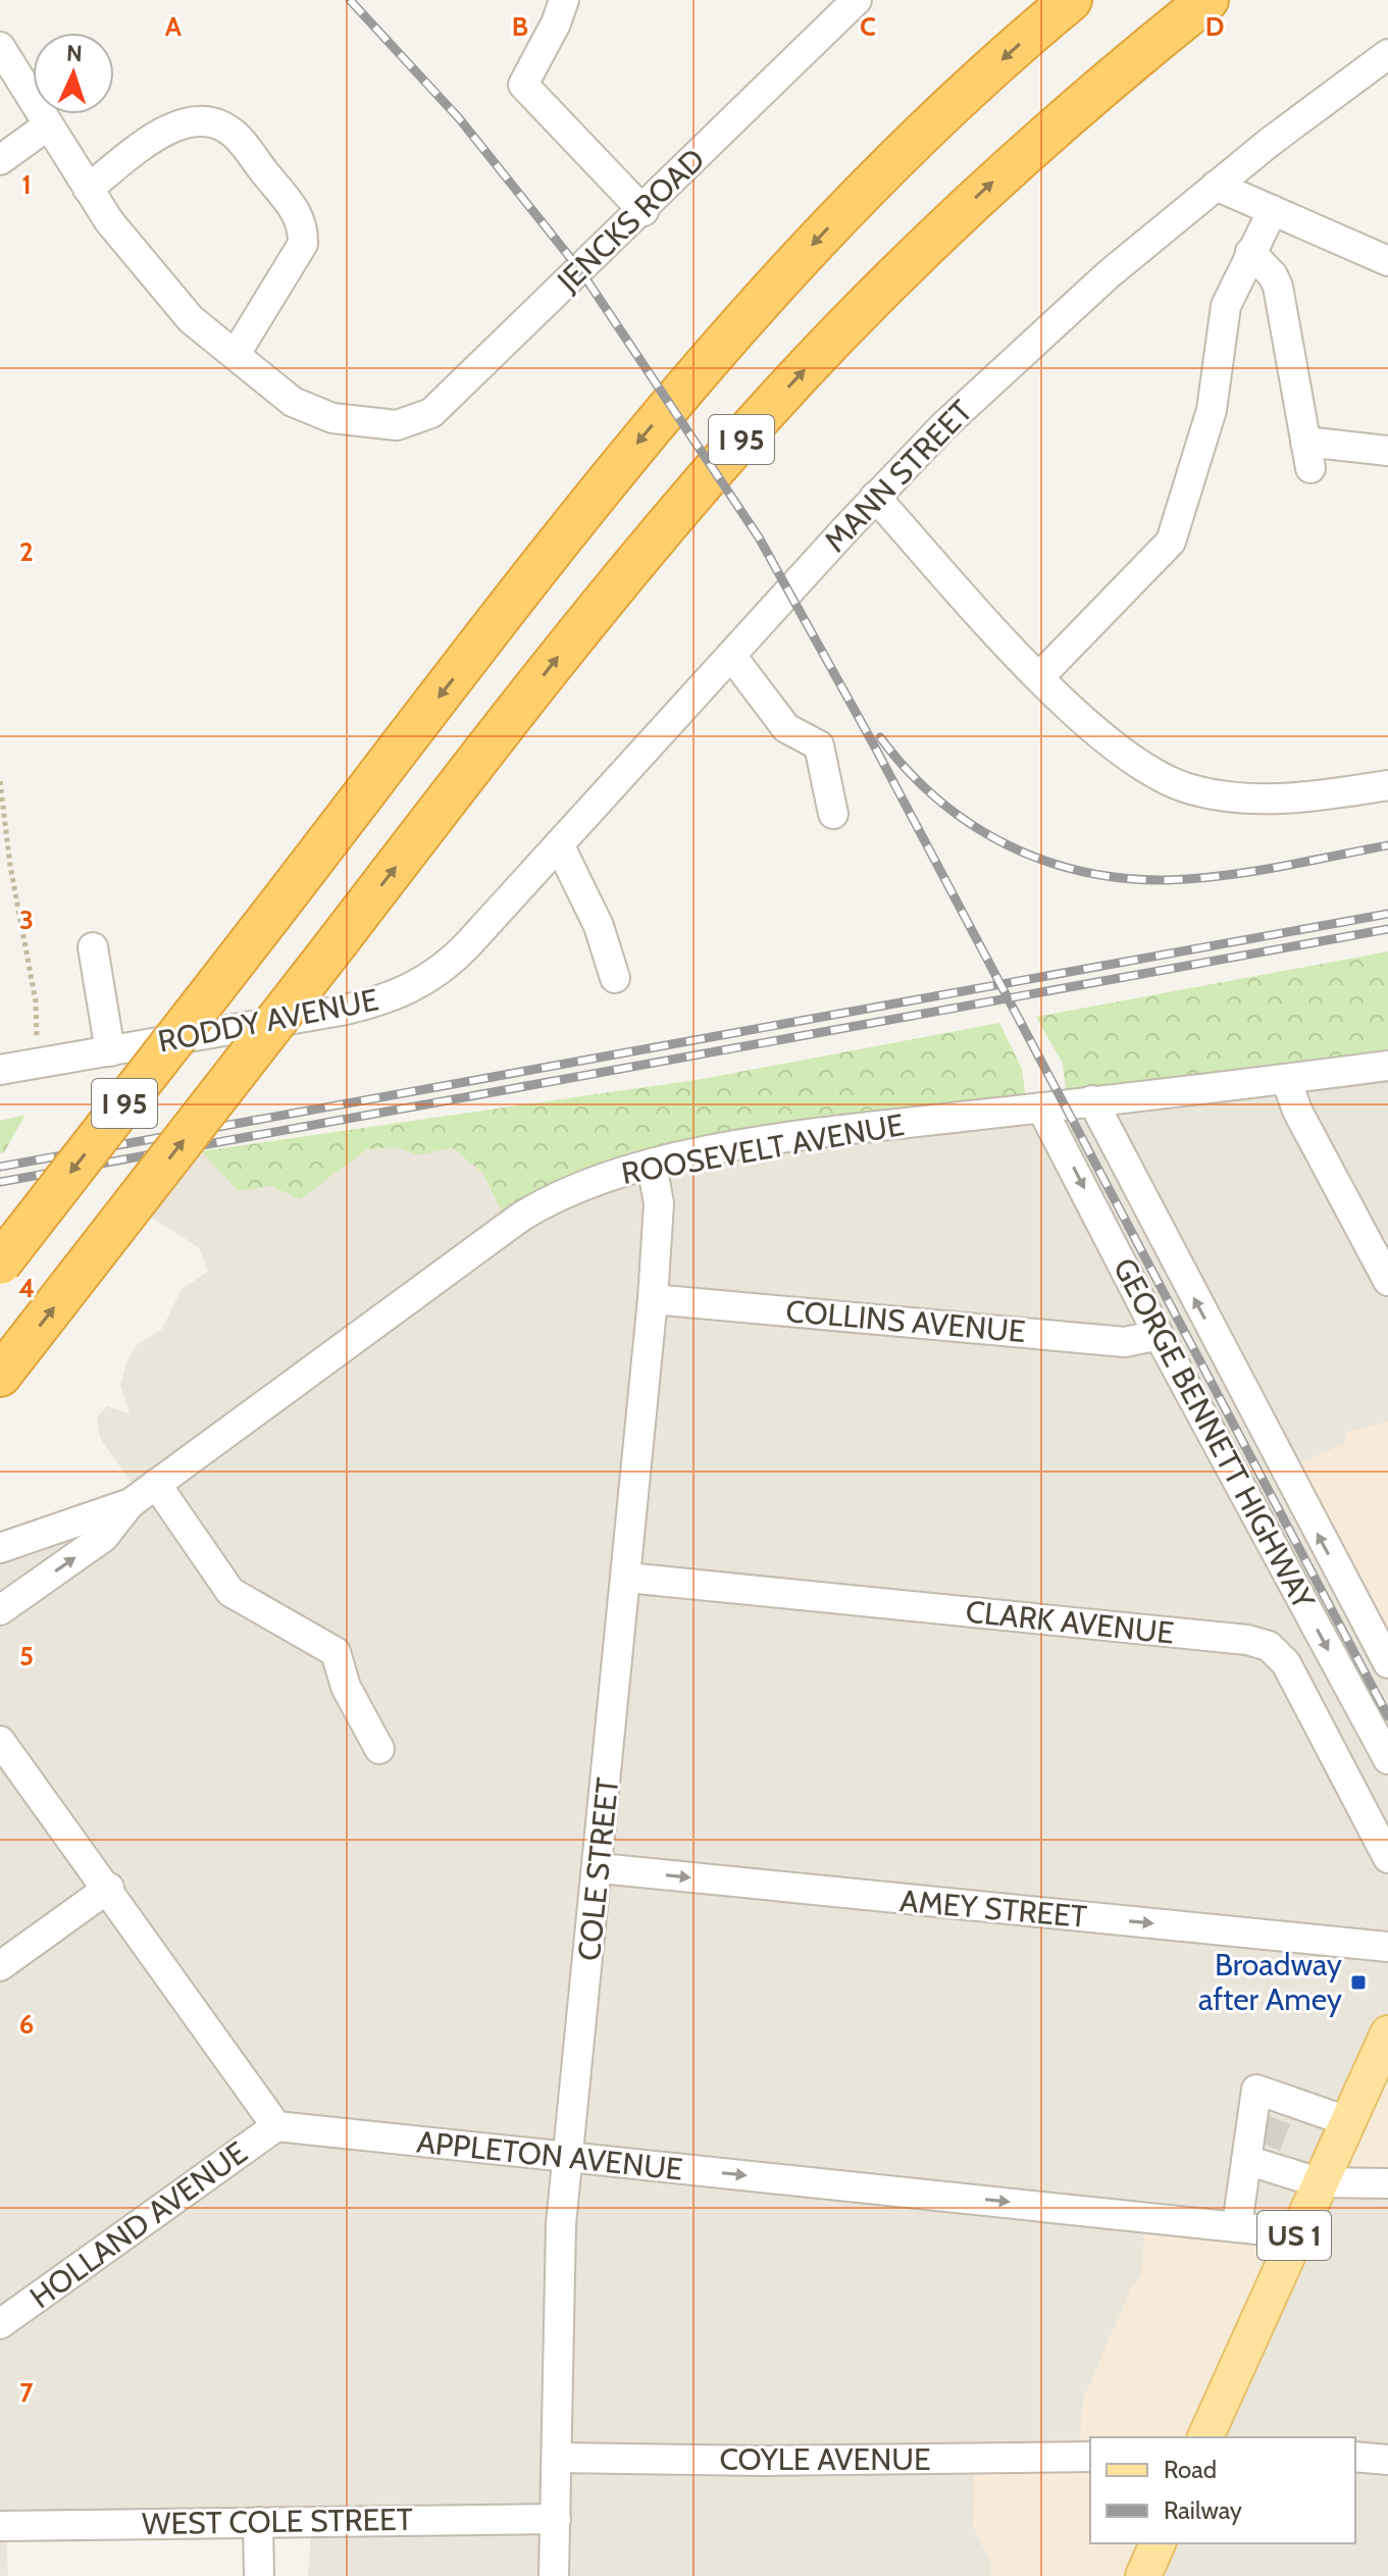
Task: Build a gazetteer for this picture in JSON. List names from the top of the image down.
{
  "streets": {
    "highway": ["I 95"],
    "main road": ["US 1"],
    "street": [
      "JENCKS ROAD",
      "MANN STREET",
      "RODDY AVENUE",
      "ROOSEVELT AVENUE",
      "COLLINS AVENUE",
      "GEORGE BENNETT HIGHWAY",
      "CLARK AVENUE",
      "COLE STREET",
      "AMEY STREET",
      "APPLETON AVENUE",
      "HOLLAND AVENUE",
      "COYLE AVENUE",
      "WEST COLE STREET"
    ]
  },
  "crossings": [
    ["MANN STREET", "RODDY AVENUE"],
    ["ROOSEVELT AVENUE", "GEORGE BENNETT HIGHWAY"],
    ["ROOSEVELT AVENUE", "COLE STREET"],
    ["COLLINS AVENUE", "GEORGE BENNETT HIGHWAY"],
    ["COLLINS AVENUE", "COLE STREET"],
    ["CLARK AVENUE", "COLE STREET"],
    ["COLE STREET", "AMEY STREET"],
    ["COLE STREET", "APPLETON AVENUE"],
    ["COLE STREET", "COYLE AVENUE"],
    ["COLE STREET", "WEST COLE STREET"],
    ["APPLETON AVENUE", "HOLLAND AVENUE"],
    ["APPLETON AVENUE", "US 1"]
  ],
  "one_way": ["AMEY STREET", "APPLETON AVENUE"],
  "places": {
    "transit": ["Broadway after Amey"]
  },
  "legend": ["Road", "Railway"],
  "north": "top",
  "grid": {
    "columns": [
      "A",
      "B",
      "C",
      "D"
    ],
    "rows": [
      "1",
      "2",
      "3",
      "4",
      "5",
      "6",
      "7"
    ]
  }
}
